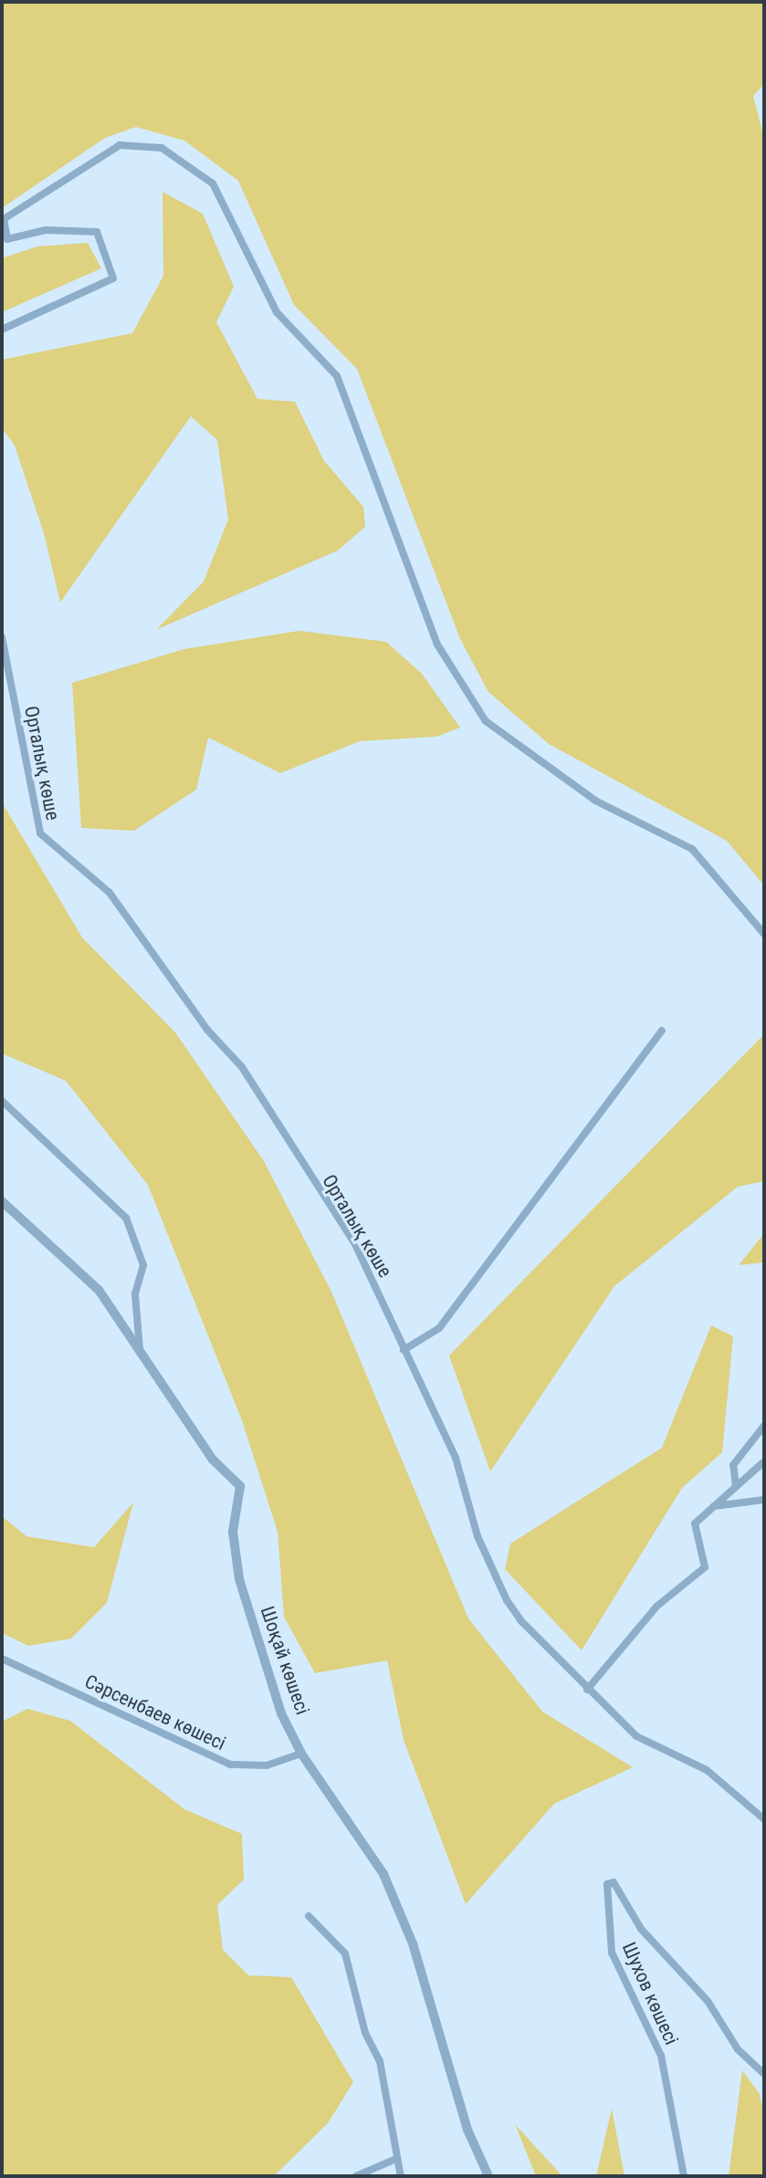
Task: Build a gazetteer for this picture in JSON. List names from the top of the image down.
{
  "streets": {
    "street": [
      "Орталық көше",
      "Шоқай көшесі",
      "Сәрсенбаев көшесі",
      "Шухов көшесі"
    ]
  },
  "crossings": [
    ["Шоқай көшесі", "Сәрсенбаев көшесі"]
  ]
}
